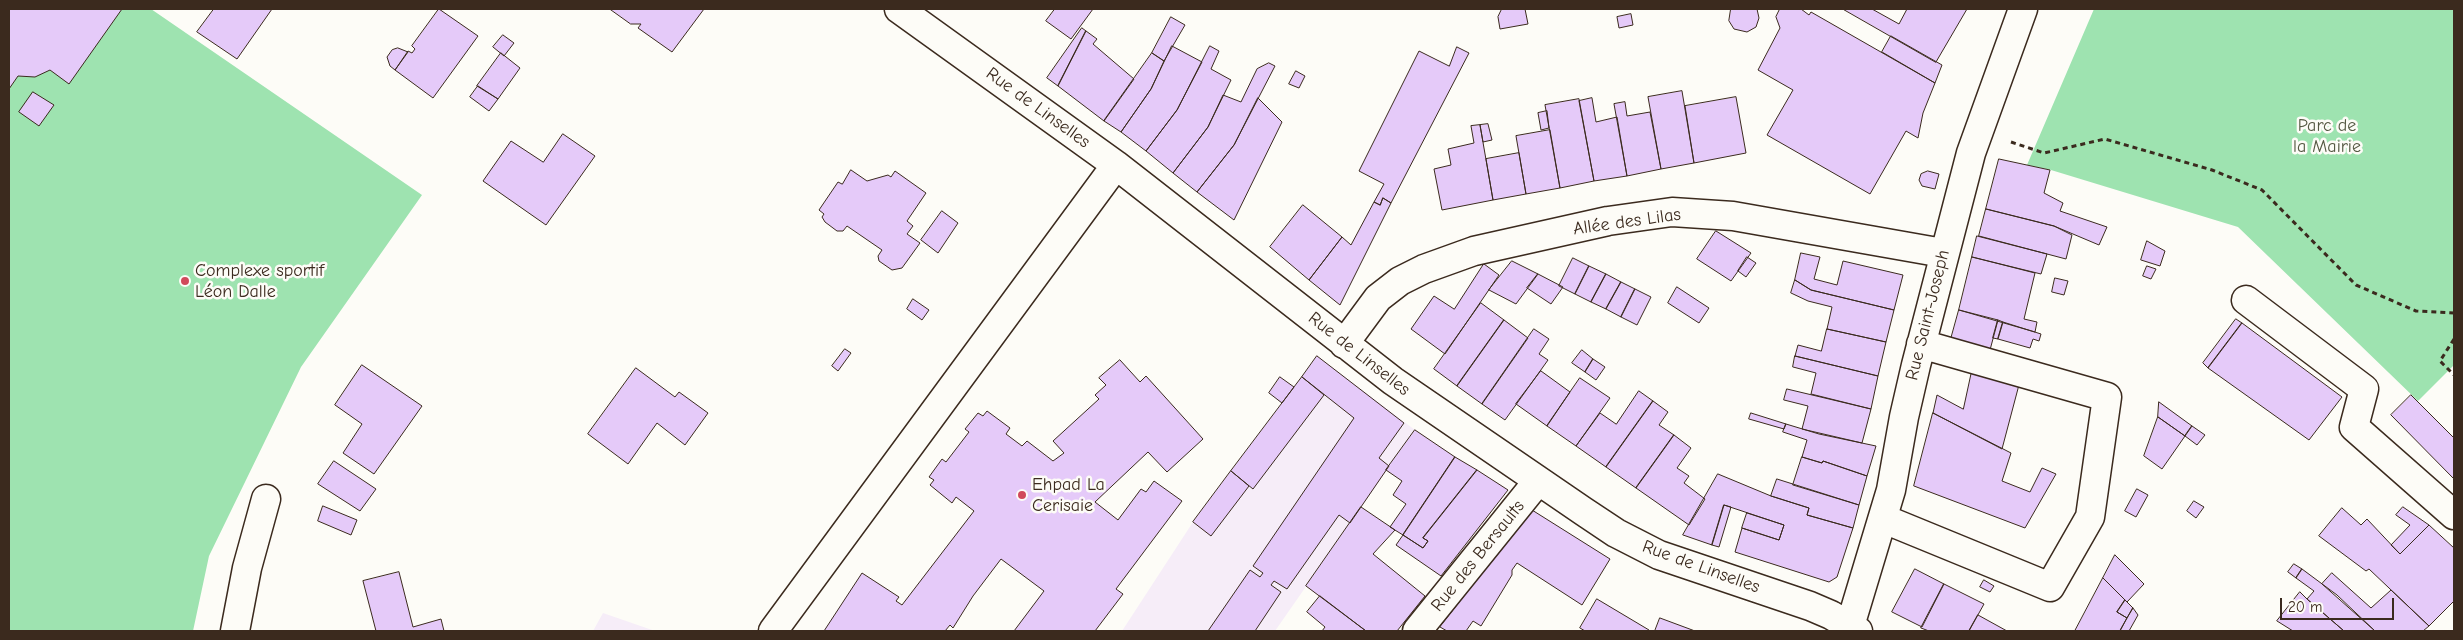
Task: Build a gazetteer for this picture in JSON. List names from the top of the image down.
{
  "streets": {
    "street": [
      "Rue de Linselles",
      "Allée des Lilas",
      "Rue Saint-Joseph",
      "Rue des Bersaults"
    ]
  },
  "crossings": [
    ["Rue de Linselles", "Allée des Lilas"],
    ["Rue de Linselles", "Rue Saint-Joseph"],
    ["Rue de Linselles", "Rue des Bersaults"],
    ["Allée des Lilas", "Rue Saint-Joseph"]
  ],
  "parks": ["Parc de la Mairie"],
  "places": ["Complexe sportif Léon Dalle", "Ehpad La Cerisaie"],
  "scale_bar": "20 m"
}
